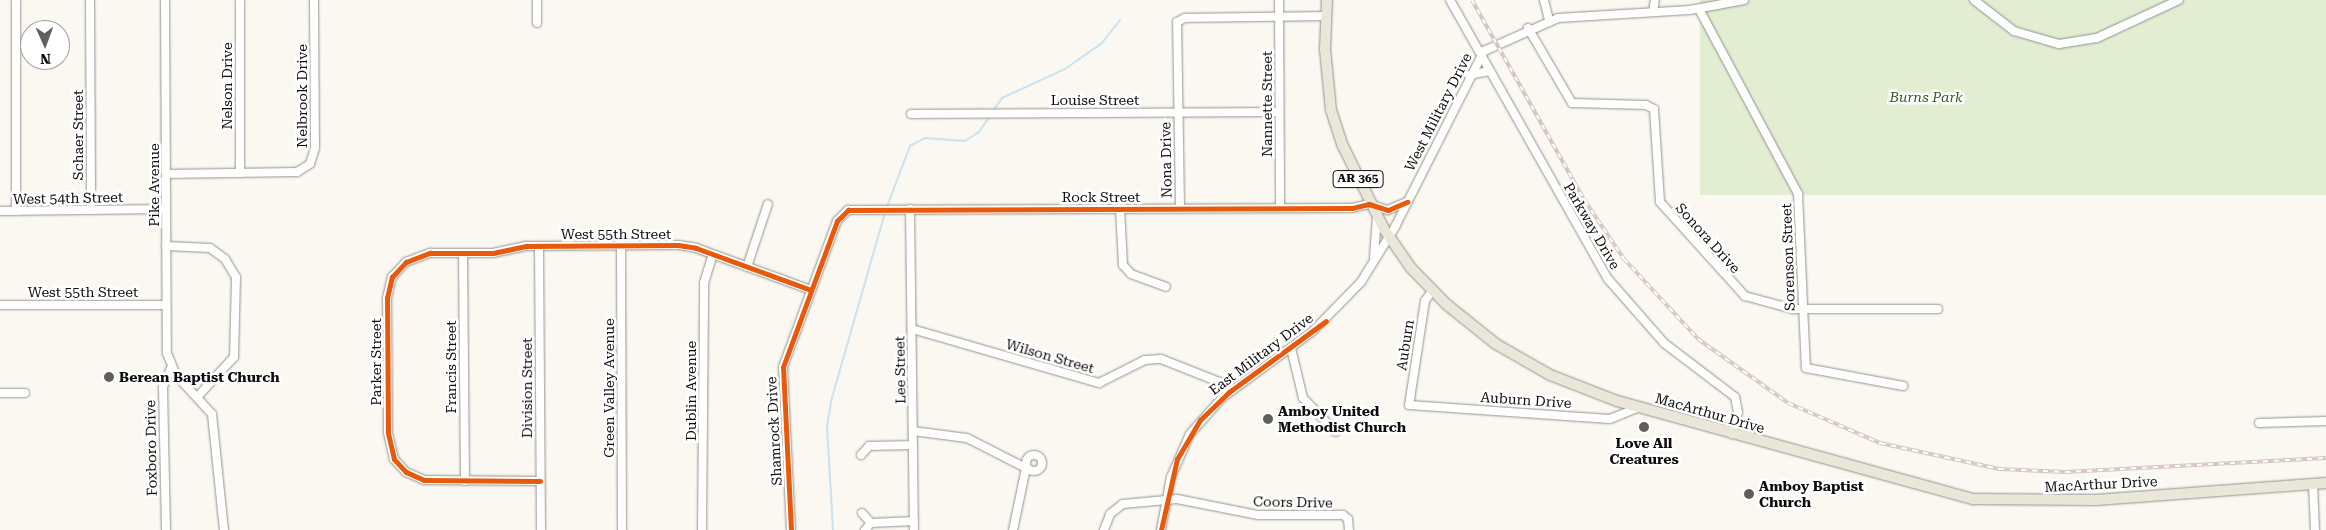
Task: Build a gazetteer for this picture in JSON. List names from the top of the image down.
{
  "streets": {
    "main road": ["AR 365", "MacArthur Drive"],
    "street": [
      "Nelson Drive",
      "Nelbrook Drive",
      "Louise Street",
      "Nannette Street",
      "West Military Drive",
      "Schaer Street",
      "Nona Drive",
      "Pike Avenue",
      "Rock Street",
      "West 54th Street",
      "Parkway Drive",
      "West 55th Street",
      "Sonora Drive",
      "Sorenson Street",
      "Auburn",
      "East Military Drive",
      "Wilson Street",
      "Parker Street",
      "Francis Street",
      "Lee Street",
      "Division Street",
      "Green Valley Avenue",
      "Dublin Avenue",
      "Auburn Drive",
      "Shamrock Drive",
      "Foxboro Drive",
      "Coors Drive"
    ]
  },
  "crossings": [
    ["Nelson Drive", "Nelbrook Drive"],
    ["Nelbrook Drive", "Pike Avenue"],
    ["Louise Street", "Nannette Street"],
    ["Louise Street", "Nona Drive"],
    ["Nannette Street", "Nona Drive"],
    ["Nannette Street", "Rock Street"],
    ["West Military Drive", "Rock Street"],
    ["West Military Drive", "Parkway Drive"],
    ["West Military Drive", "Sonora Drive"],
    ["West Military Drive", "Sorenson Street"],
    ["West Military Drive", "East Military Drive"],
    ["West Military Drive", "MacArthur Drive"],
    ["Schaer Street", "West 54th Street"],
    ["Nona Drive", "Rock Street"],
    ["Pike Avenue", "West 54th Street"],
    ["Pike Avenue", "West 55th Street"],
    ["Pike Avenue", "Foxboro Drive"],
    ["Rock Street", "Lee Street"],
    ["Rock Street", "MacArthur Drive"],
    ["Rock Street", "Shamrock Drive"],
    ["Parkway Drive", "MacArthur Drive"],
    ["West 55th Street", "Parker Street"],
    ["West 55th Street", "Francis Street"],
    ["West 55th Street", "Division Street"],
    ["West 55th Street", "Green Valley Avenue"],
    ["West 55th Street", "Dublin Avenue"],
    ["West 55th Street", "Shamrock Drive"],
    ["Sonora Drive", "Sorenson Street"],
    ["Auburn", "Auburn Drive"],
    ["Auburn", "MacArthur Drive"],
    ["East Military Drive", "Wilson Street"],
    ["East Military Drive", "MacArthur Drive"],
    ["East Military Drive", "Coors Drive"],
    ["Wilson Street", "Lee Street"],
    ["Parker Street", "Francis Street"],
    ["Auburn Drive", "MacArthur Drive"]
  ],
  "parks": ["Burns Park"],
  "places": [
    "Berean Baptist Church",
    "Amboy United Methodist Church",
    "Love All Creatures",
    "Amboy Baptist Church"
  ],
  "north": "bottom"
}
